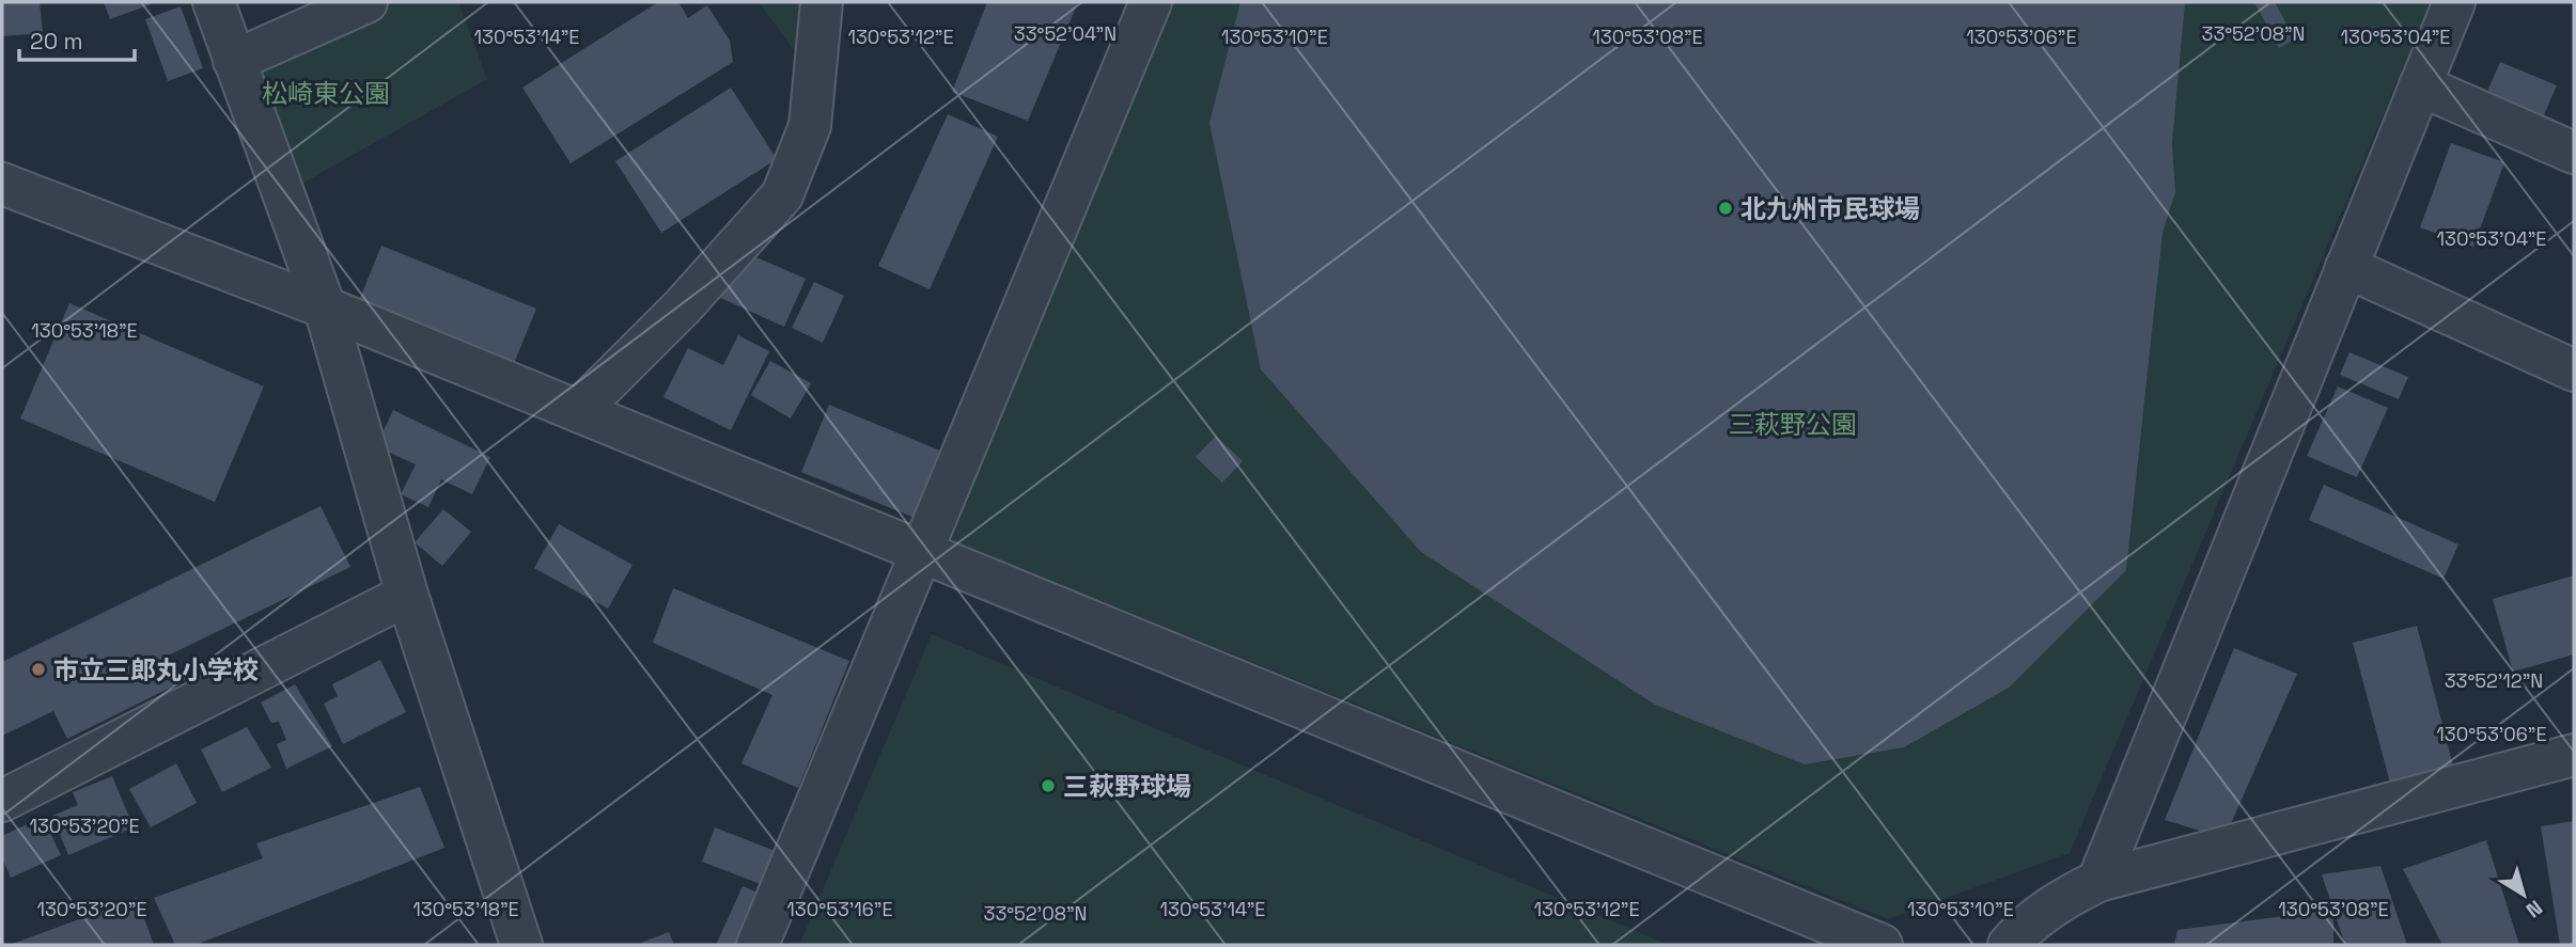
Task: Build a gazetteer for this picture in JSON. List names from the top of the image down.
{
  "parks": ["松崎東公園", "三萩野公園"],
  "places": ["北九州市民球場", "市立三郎丸小学校", "三萩野球場"],
  "scale_bar": "20 m",
  "north": "bottom right",
  "coordinates": [
    "33°52'04\"N",
    "33°52'08\"N",
    "130°53'14\"E",
    "130°53'12\"E",
    "130°53'10\"E",
    "130°53'06\"E",
    "130°53'04\"E",
    "130°53'08\"E",
    "130°53'18\"E",
    "33°52'12\"N",
    "130°53'20\"E",
    "130°53'16\"E"
  ]
}
